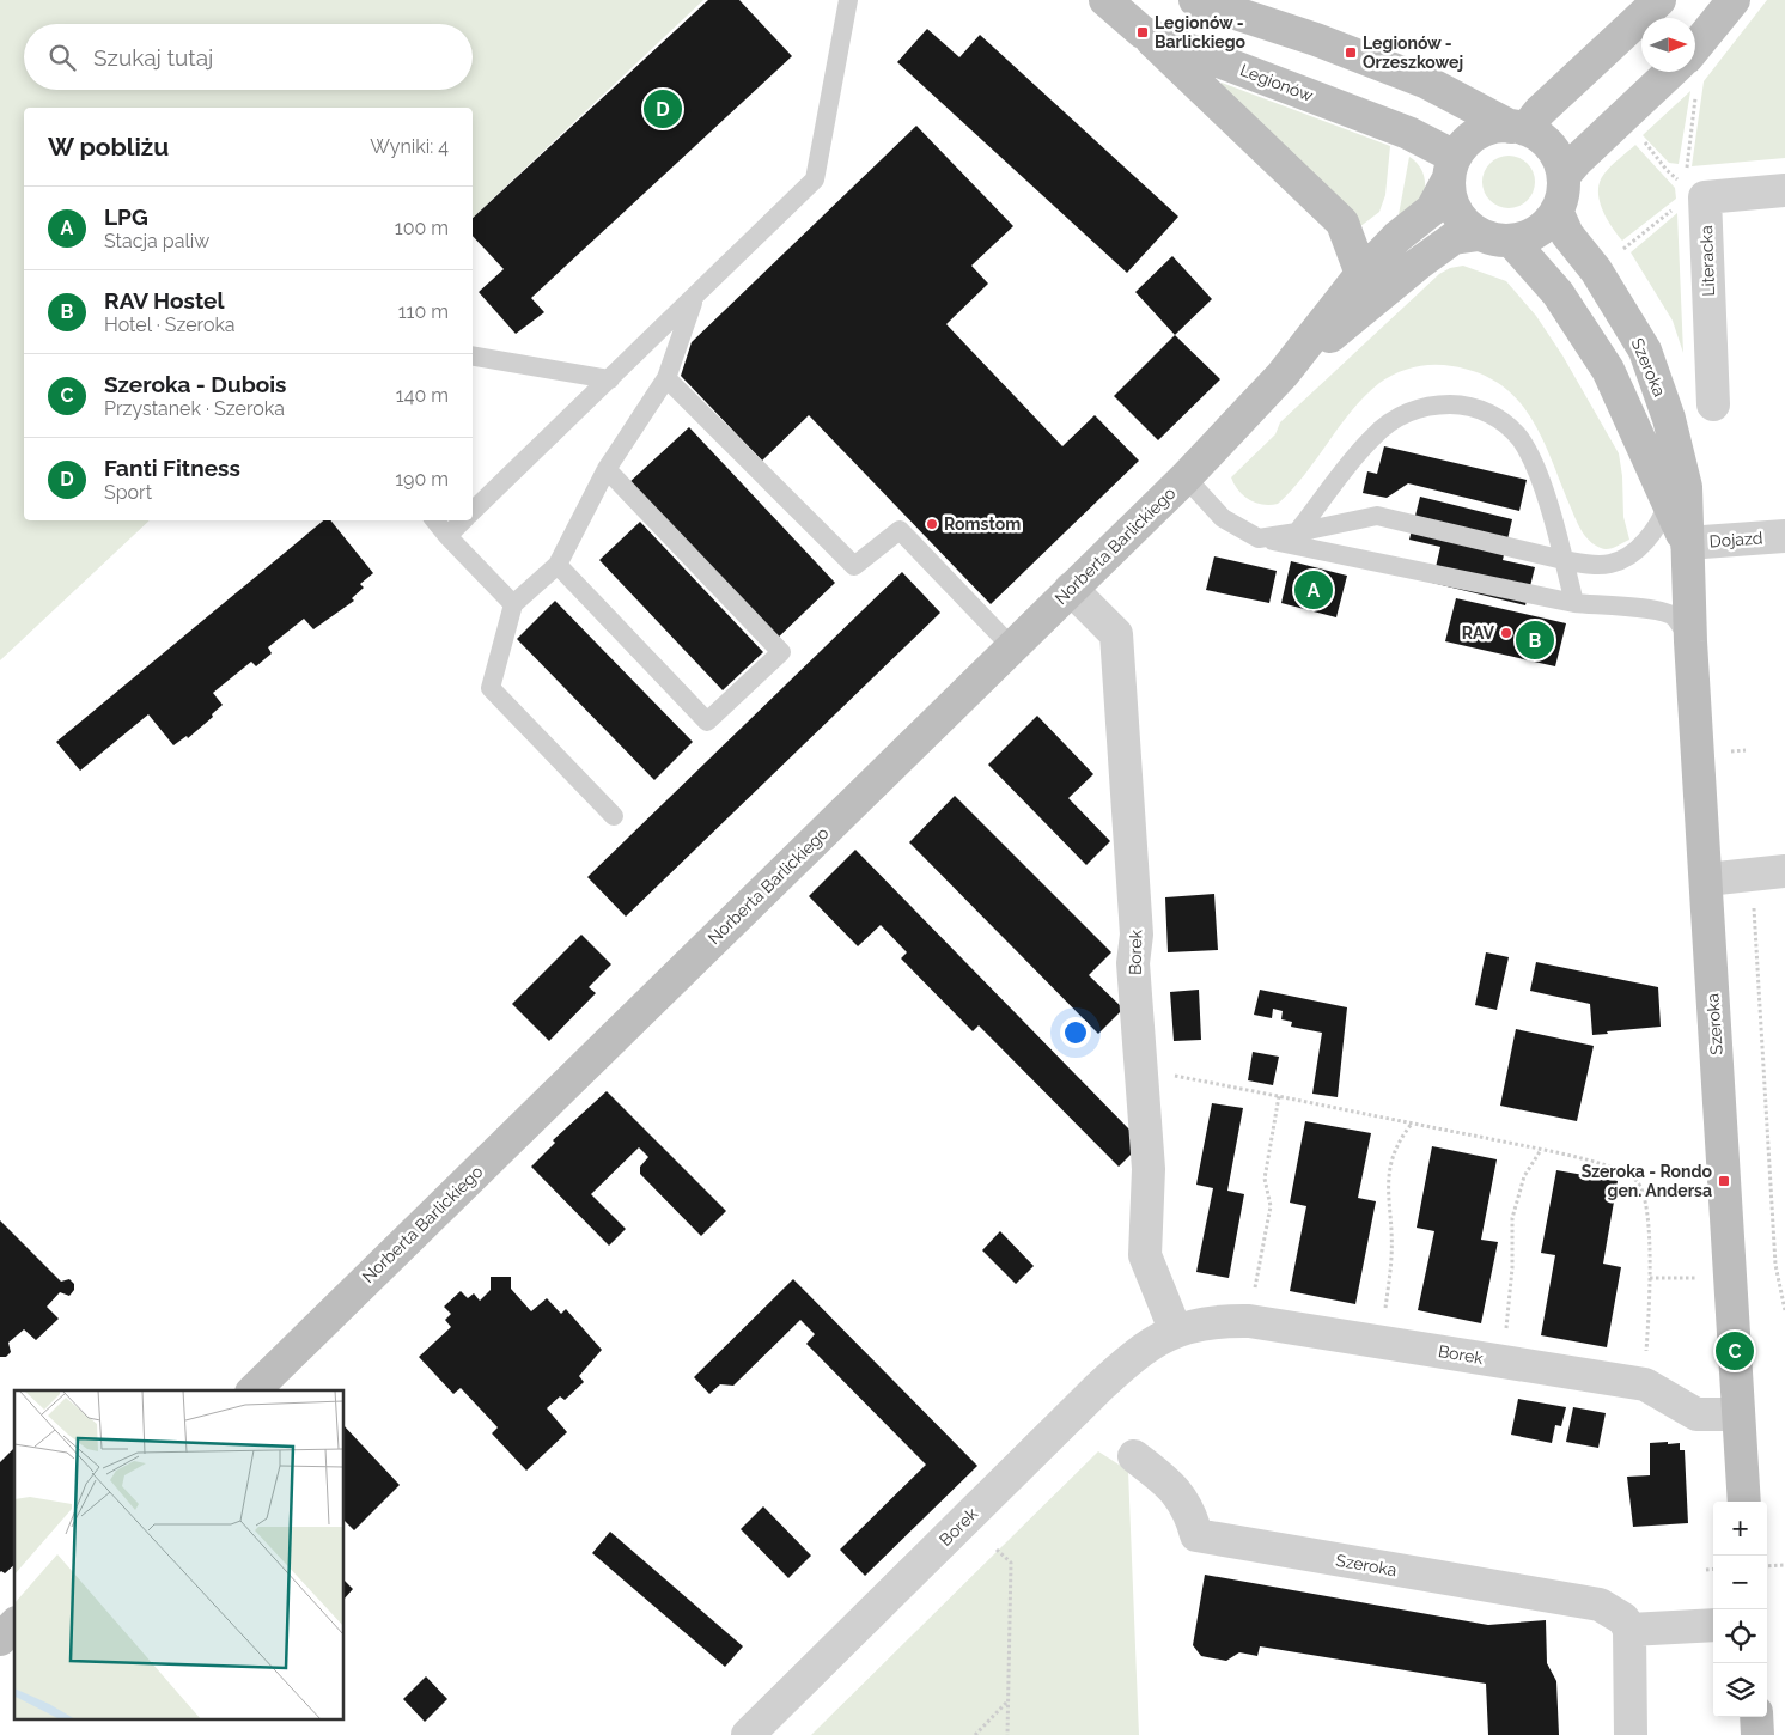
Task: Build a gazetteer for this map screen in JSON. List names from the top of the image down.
{
  "streets": {
    "street": [
      "Legionów",
      "Literacka",
      "Szeroka",
      "Dojazd",
      "Norberta Barlickiego",
      "Borek"
    ]
  },
  "crossings": [
    ["Legionów", "Szeroka"],
    ["Legionów", "Norberta Barlickiego"],
    ["Szeroka", "Dojazd"],
    ["Szeroka", "Norberta Barlickiego"],
    ["Szeroka", "Borek"],
    ["Norberta Barlickiego", "Borek"]
  ],
  "places": {
    "transit": ["Legionów - Barlickiego", "Legionów - Orzeszkowej", "Szeroka - Rondo gen. Andersa"],
    "other": ["Romstom", "RAV"]
  },
  "north": "right",
  "page": {
    "search": "Szukaj tutaj",
    "pins": [
      "D",
      "A",
      "B",
      "C"
    ],
    "heading": ["W pobliżu", "Wyniki: 4"],
    "list": [
      {
        "mark": "A",
        "name": "LPG",
        "note": "Stacja paliw",
        "value": "100 m"
      },
      {
        "mark": "B",
        "name": "RAV Hostel",
        "note": "Hotel · Szeroka",
        "value": "110 m"
      },
      {
        "mark": "C",
        "name": "Szeroka - Dubois",
        "note": "Przystanek · Szeroka",
        "value": "140 m"
      },
      {
        "mark": "D",
        "name": "Fanti Fitness",
        "note": "Sport",
        "value": "190 m"
      }
    ],
    "map_buttons": ["+", "−"]
  }
}
